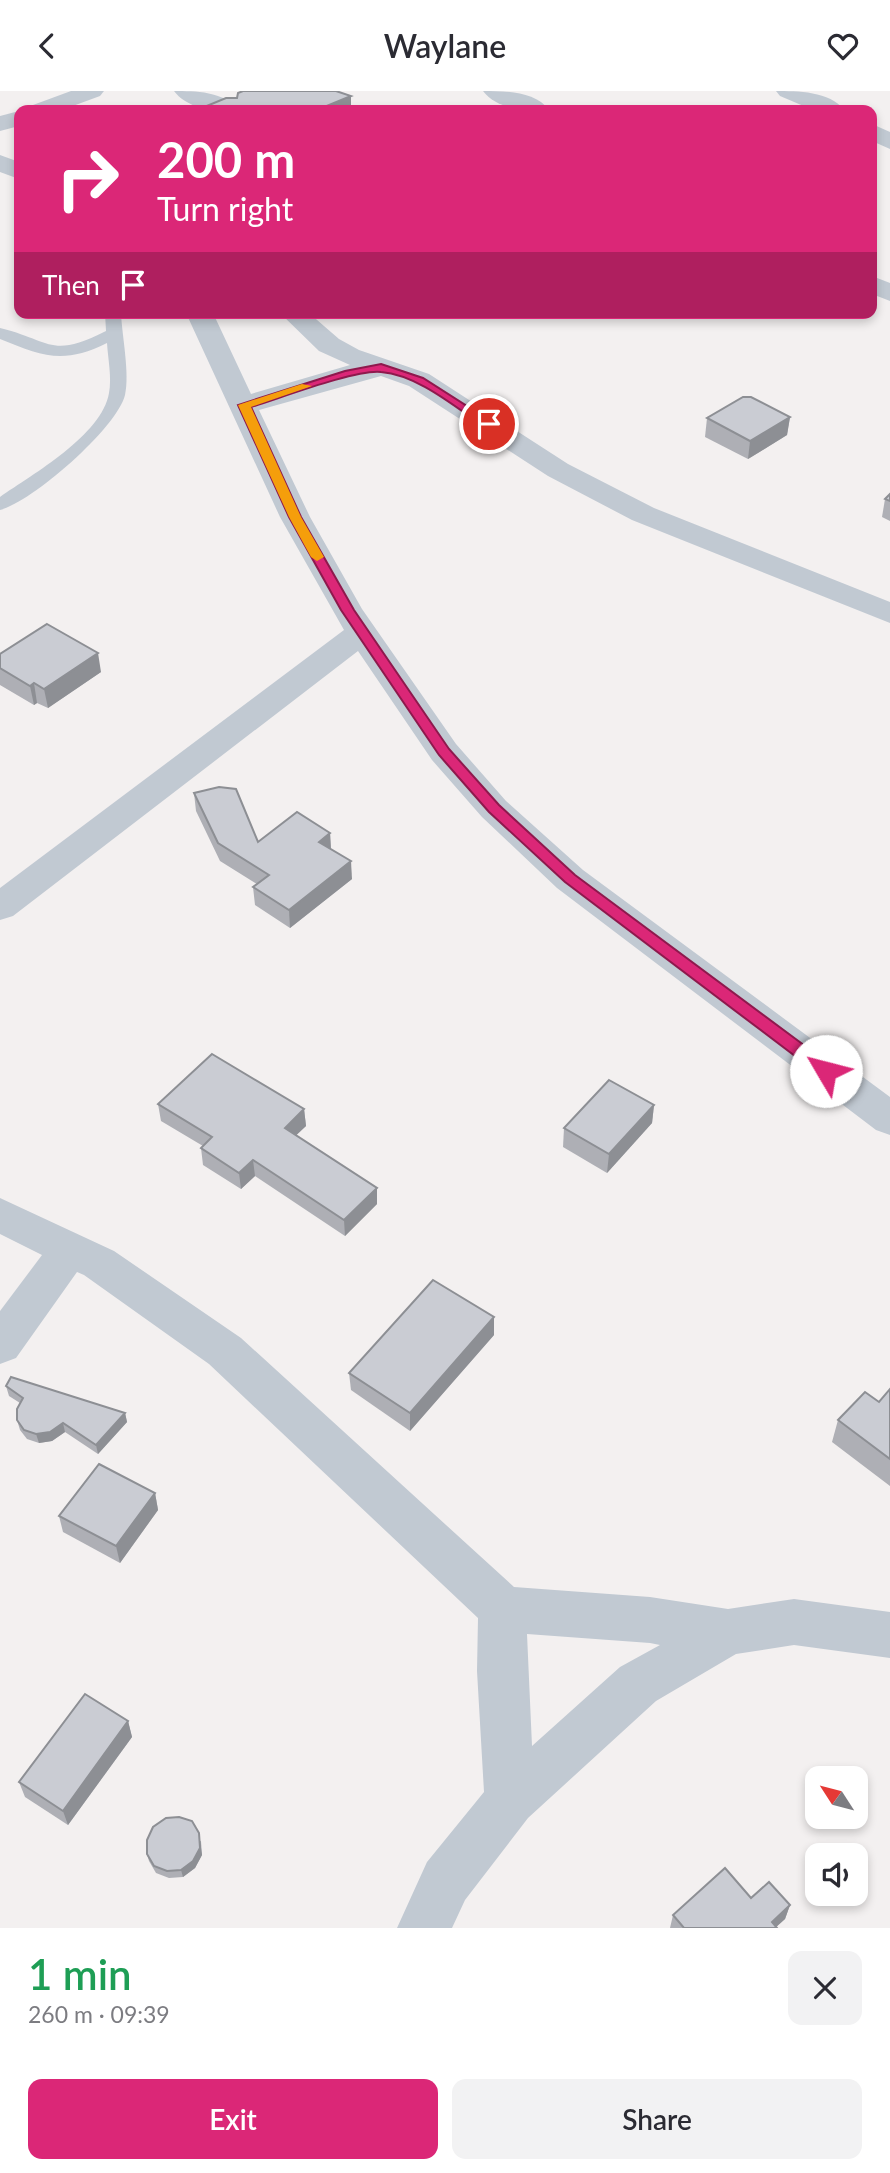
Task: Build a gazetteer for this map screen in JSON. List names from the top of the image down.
{
  "north": "top left",
  "page": {
    "header": "Waylane",
    "turn": ["200 m", "Turn right"],
    "then": "Then",
    "heading": ["1 min", "260 m · 09:39"],
    "buttons": ["Exit", "Share"]
  }
}
